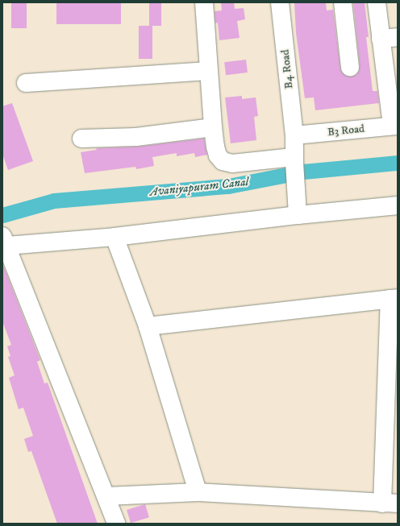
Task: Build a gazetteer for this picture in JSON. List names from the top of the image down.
{
  "streets": {
    "street": ["B4 Road", "B3 Road"]
  },
  "crossings": [
    ["B4 Road", "B3 Road"]
  ],
  "water": ["Avaniyapuram Canal"]
}
